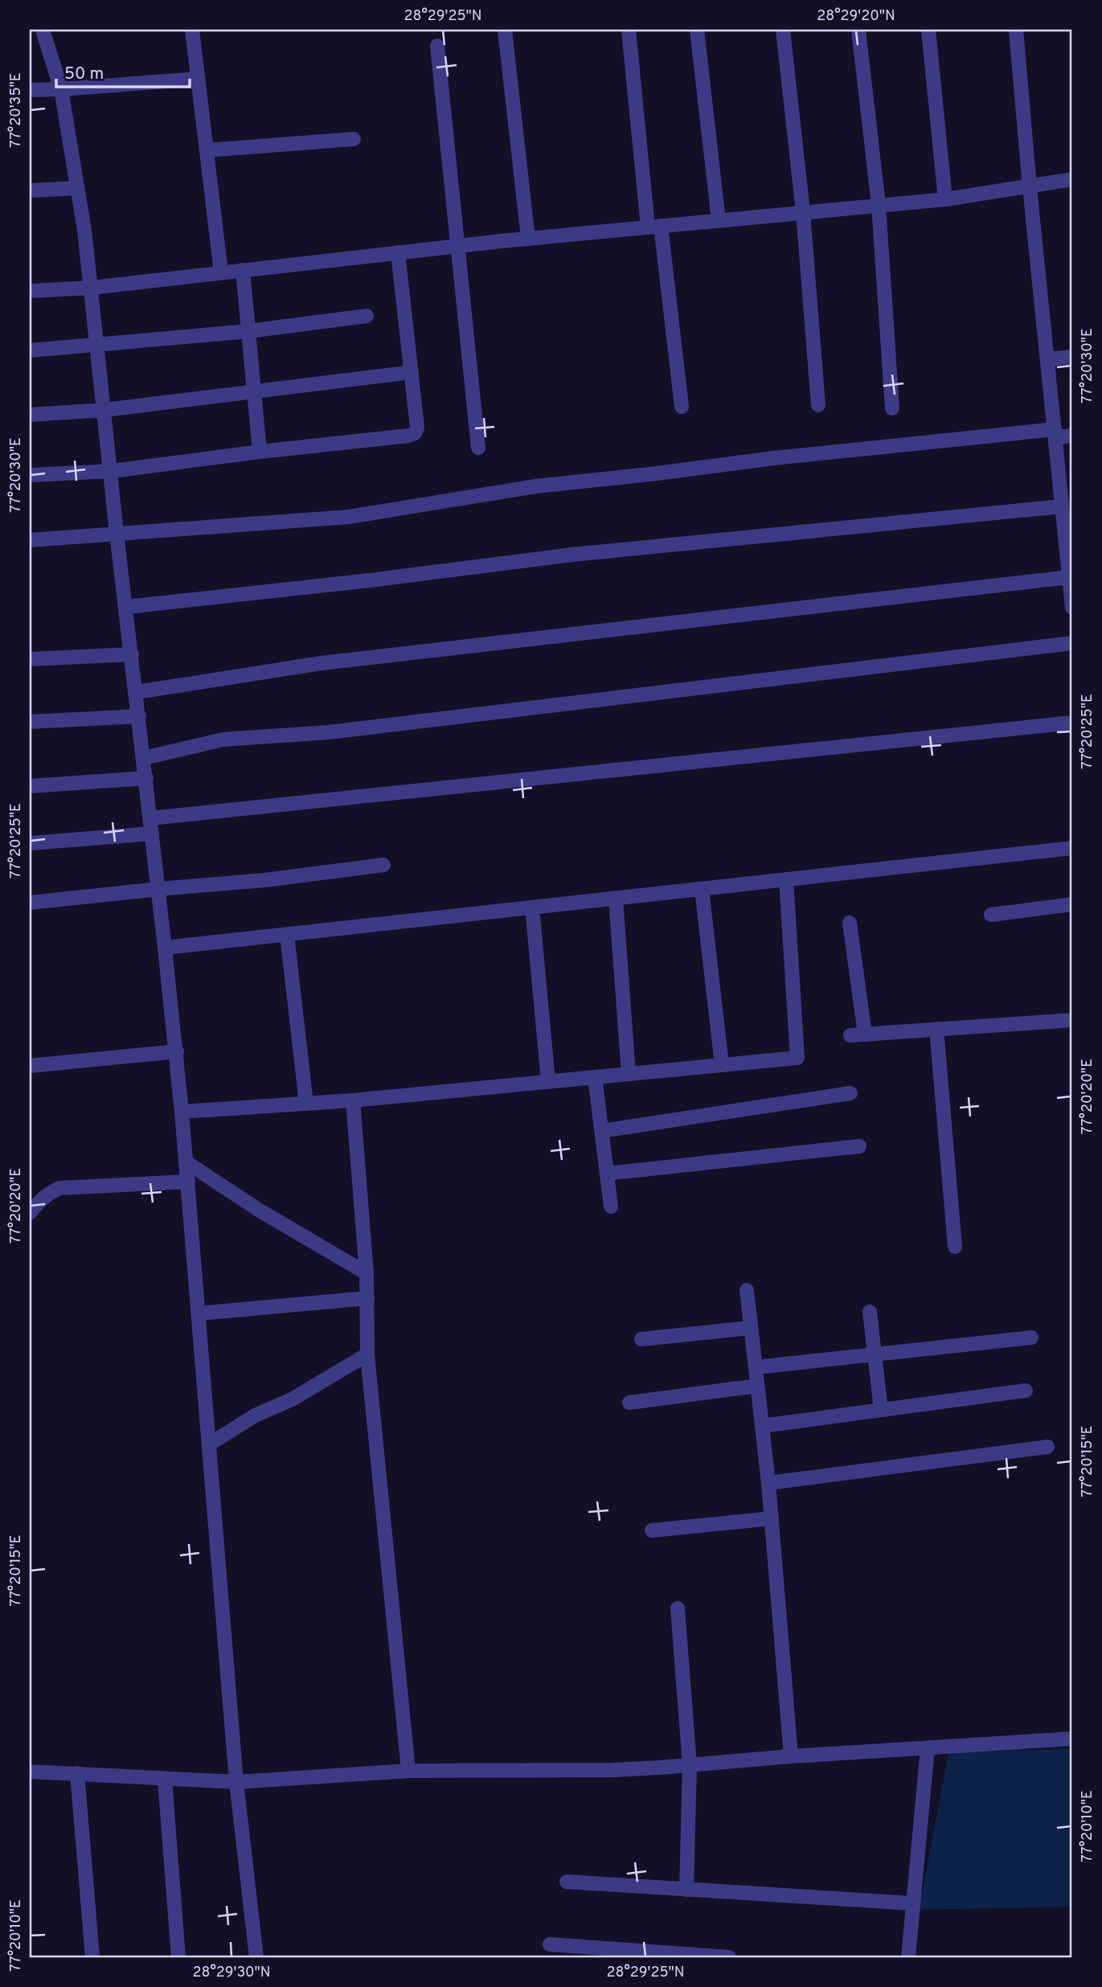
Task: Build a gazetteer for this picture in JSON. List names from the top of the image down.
{
  "scale_bar": "50 m",
  "coordinates": [
    "28°29'25\"N",
    "28°29'20\"N",
    "77°20'35\"E",
    "77°20'30\"E",
    "77°20'25\"E",
    "77°20'20\"E",
    "77°20'15\"E",
    "77°20'10\"E",
    "28°29'30\"N"
  ]
}
